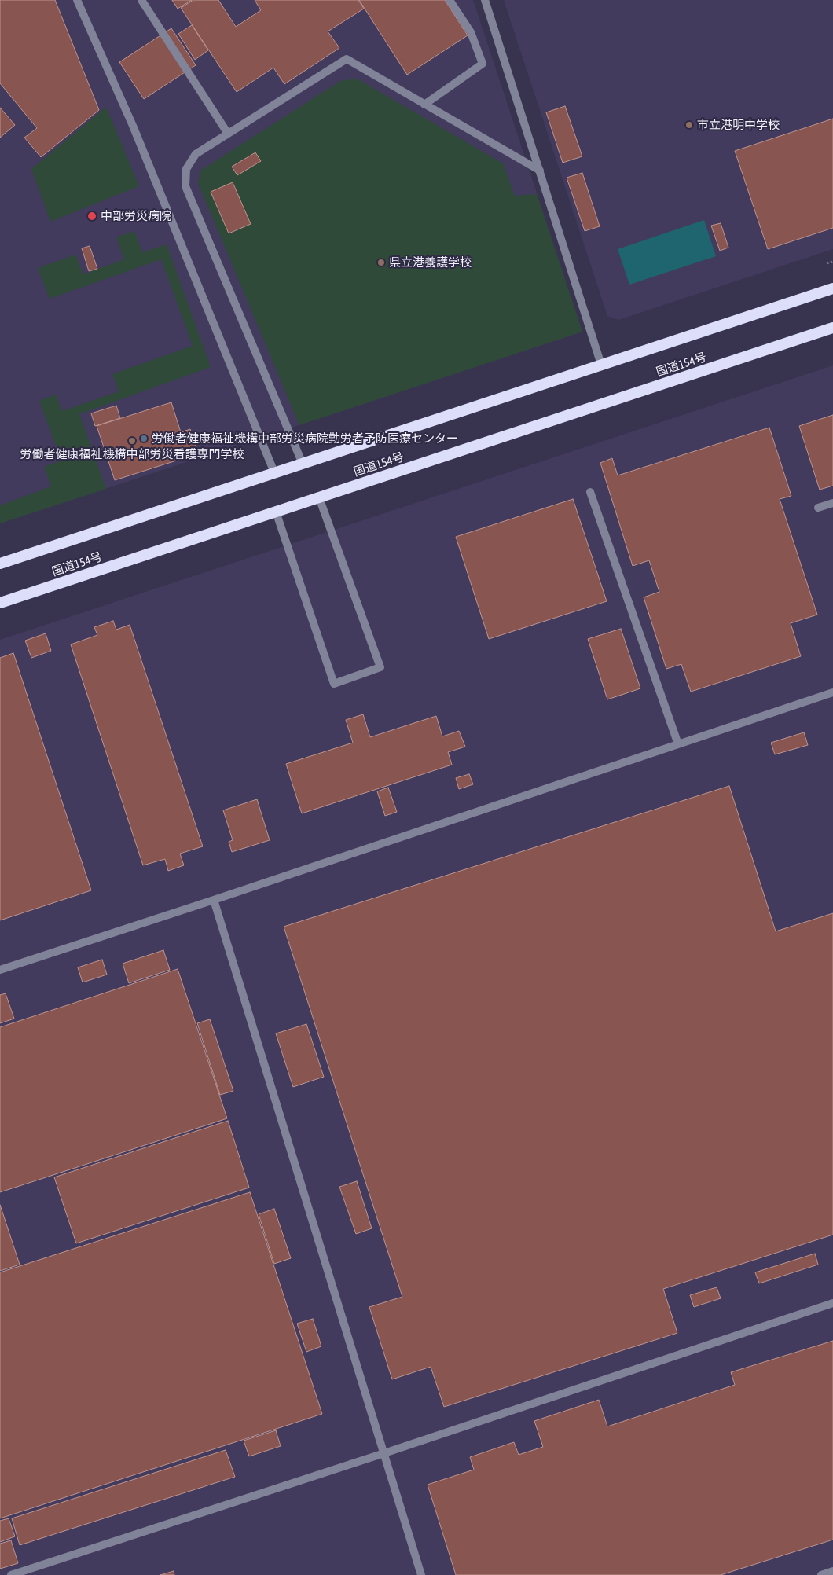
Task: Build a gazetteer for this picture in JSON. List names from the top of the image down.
{
  "streets": {
    "highway": ["国道154号"]
  },
  "places": [
    "市立港明中学校",
    "中部労災病院",
    "県立港養護学校",
    "労働者健康福祉機構中部労災病院勤労者予防医療センター",
    "労働者健康福祉機構中部労災看護専門学校"
  ]
}
